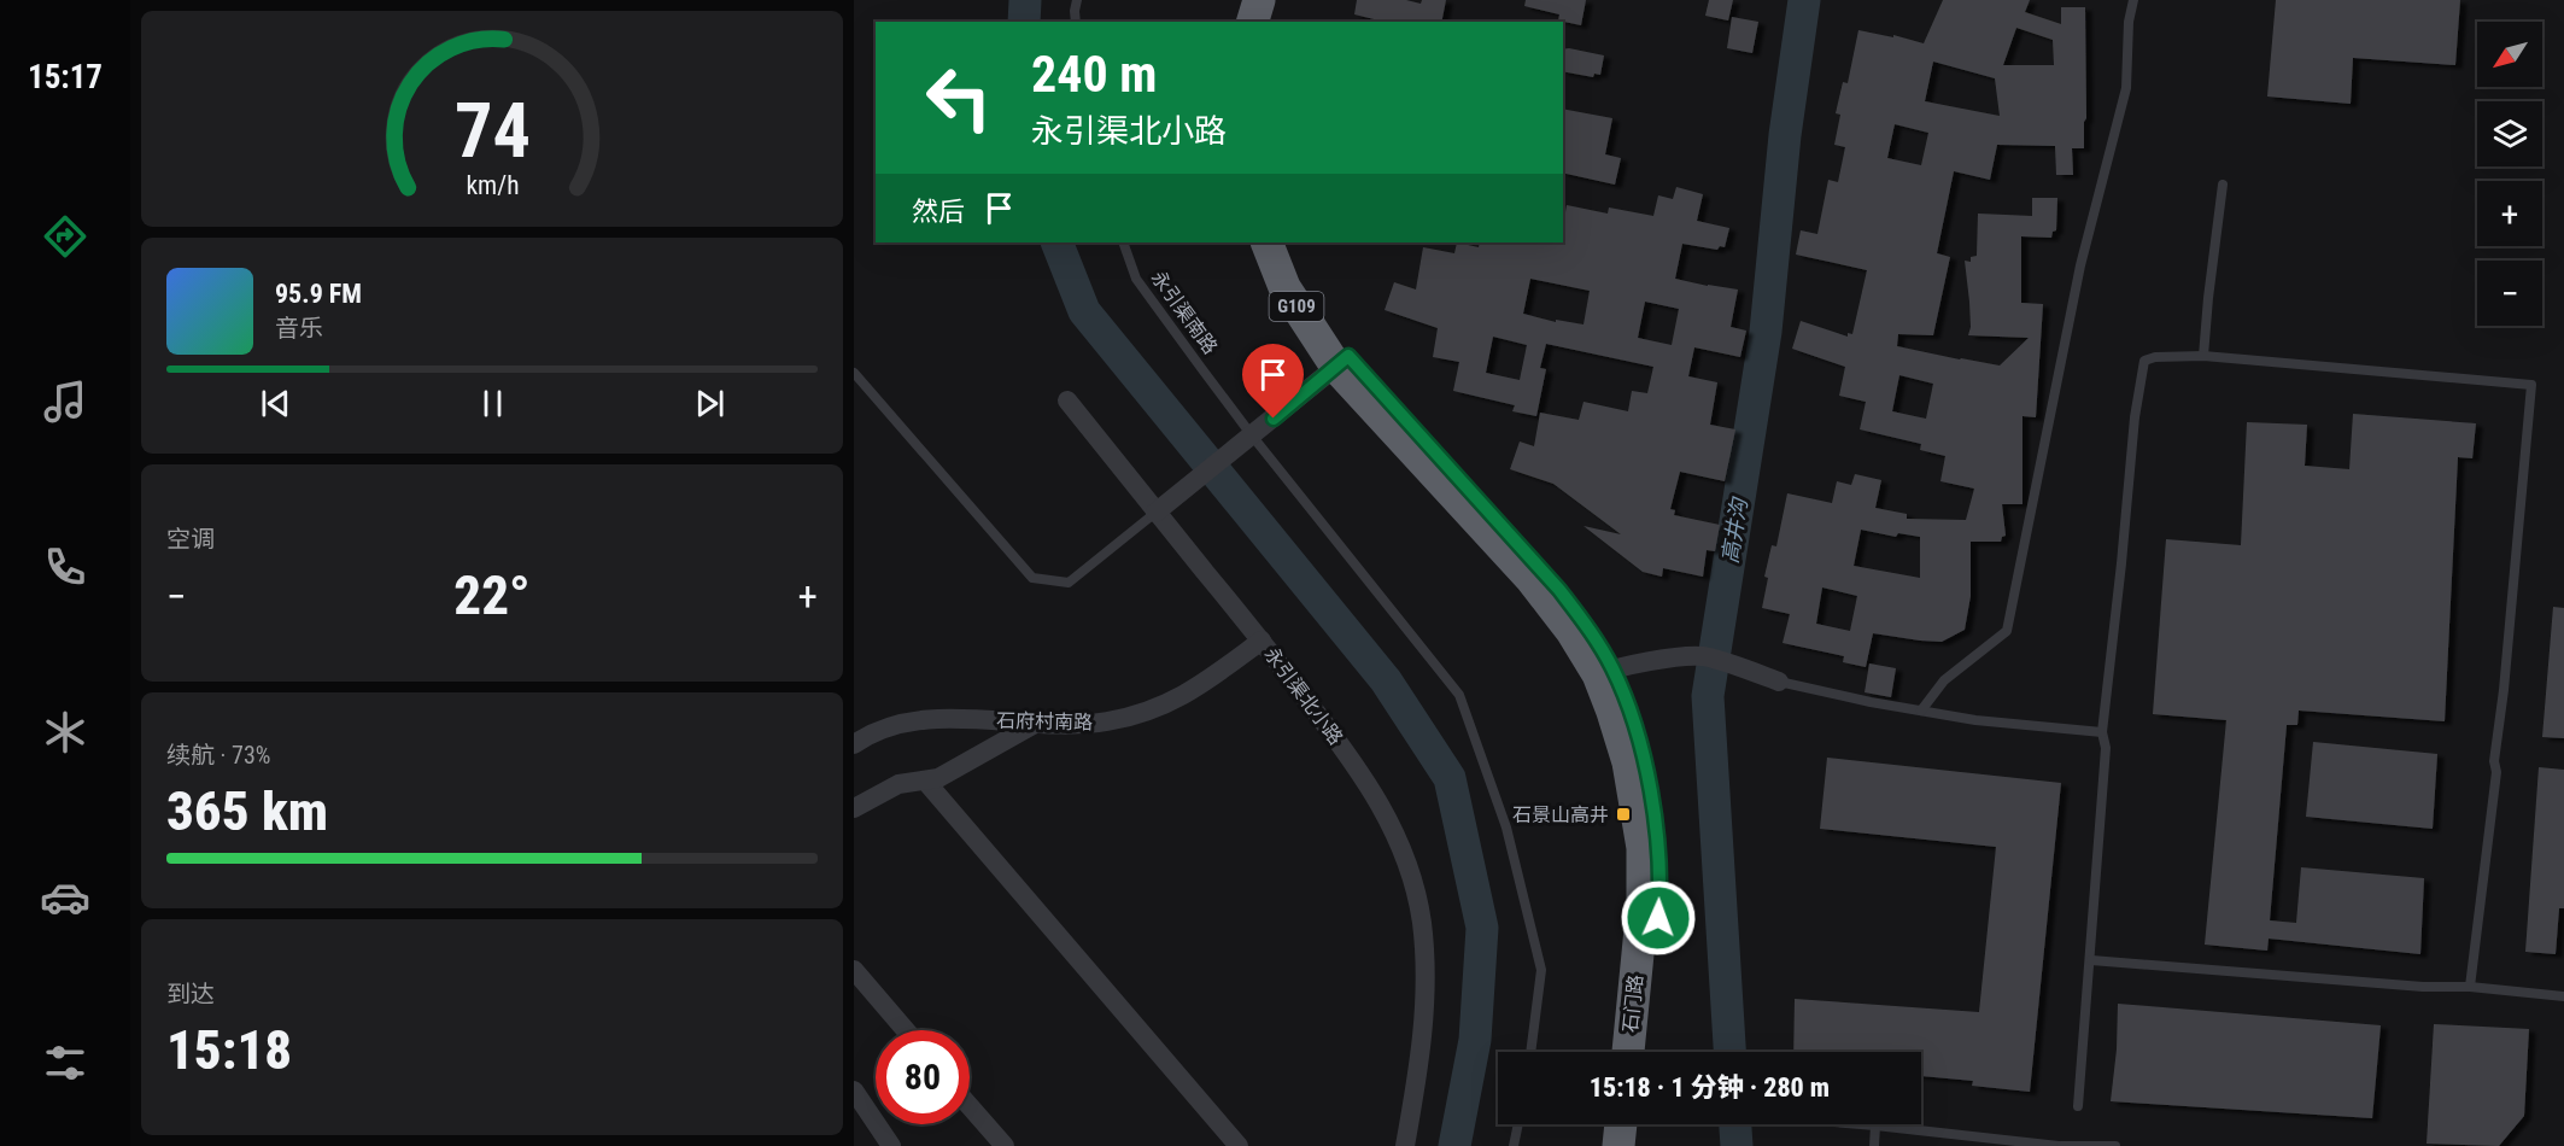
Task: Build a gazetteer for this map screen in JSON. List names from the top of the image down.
{
  "streets": {
    "highway": ["G109", "石门路"],
    "street": ["永引渠北小路", "石府村南路"],
    "lane": ["永引渠南路"]
  },
  "crossings": [
    ["永引渠北小路", "石府村南路"]
  ],
  "water": ["高井沟"],
  "places": {
    "transit": ["石景山高井"]
  },
  "north": "bottom left",
  "page": {
    "tabs": "15:17",
    "map_buttons": ["+", "−"],
    "turn": ["240 m", "永引渠北小路"],
    "then": "然后",
    "song": ["95.9 FM", "音乐"],
    "tile": [
      "空调",
      ["续航 · 73%", "365 km"],
      ["到达", "15:18"]
    ],
    "heat": ["−", "22°", "+"],
    "limit": "80",
    "trip": "15:18 · 1 分钟 · 280 m",
    "gauge": ["74", "km/h"]
  }
}
